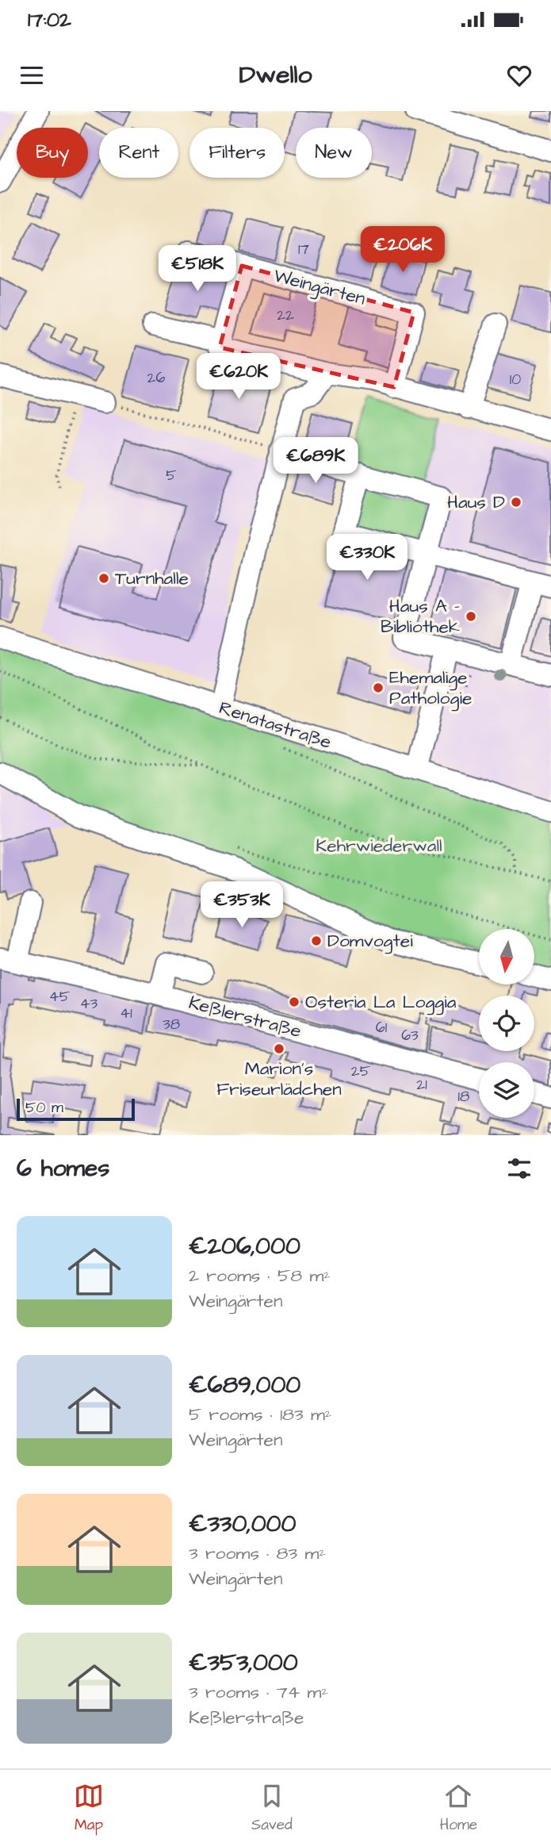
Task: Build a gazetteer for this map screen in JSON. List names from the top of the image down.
{
  "streets": {
    "street": ["Weingärten", "Renatastraße", "Keßlerstraße"]
  },
  "parks": ["Kehrwiederwall"],
  "places": [
    "Haus D",
    "Turnhalle",
    "Haus A - Bibliothek",
    "Ehemalige Pathologie",
    "Domvogtei",
    "Osteria La Loggia",
    "Marion's Friseurlädchen"
  ],
  "house_numbers": [
    "17",
    "22",
    "26",
    "10",
    "5",
    "45",
    "43",
    "41",
    "38",
    "61",
    "63",
    "25",
    "21",
    "18"
  ],
  "scale_bar": "50 m",
  "north": "bottom",
  "page": {
    "status": "17:02",
    "header": "Dwello",
    "chip": [
      "Buy",
      "Rent",
      "Filters",
      "New"
    ],
    "price": [
      "€206K",
      "€518K",
      "€620K",
      "€689K",
      "€330K",
      "€353K"
    ],
    "scale": "50 m",
    "heading": "6 homes",
    "list": [
      {
        "name": "€206,000",
        "note": "2 rooms · 58 m² · Weingärten"
      },
      {
        "name": "€689,000",
        "note": "5 rooms · 183 m² · Weingärten"
      },
      {
        "name": "€330,000",
        "note": "3 rooms · 83 m² · Weingärten"
      },
      {
        "name": "€353,000",
        "note": "3 rooms · 74 m² · Keßlerstraße"
      }
    ],
    "tabs": ["Map", "Saved", "Home"]
  }
}
